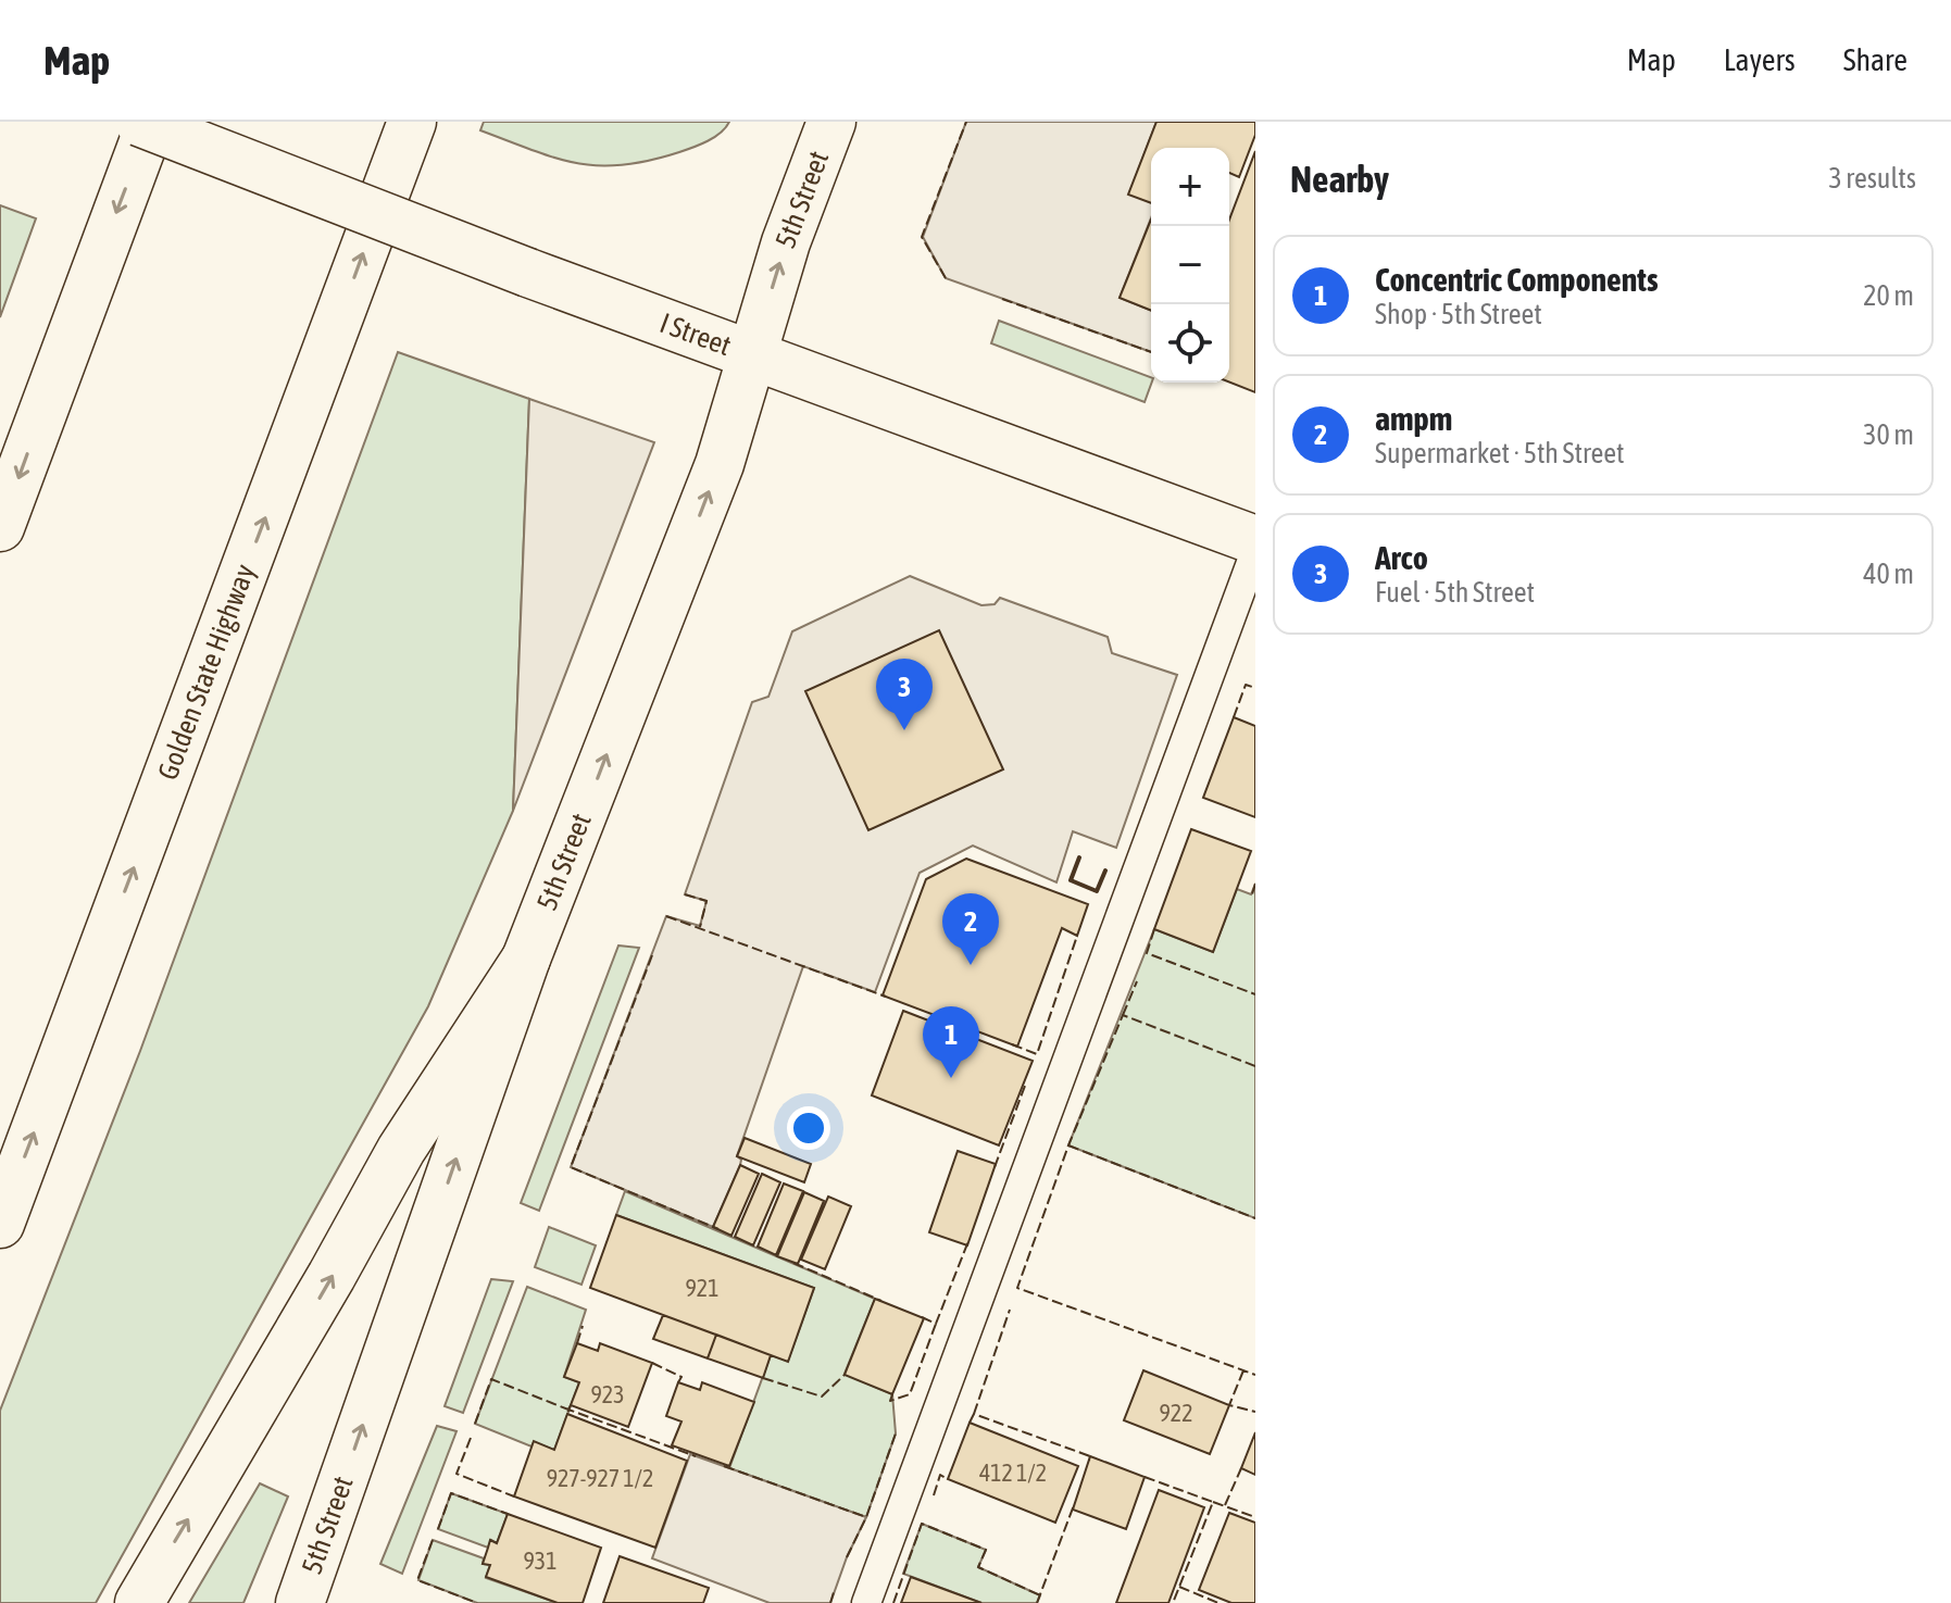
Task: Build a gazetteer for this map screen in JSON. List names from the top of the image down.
{
  "streets": {
    "main road": ["5th Street", "I Street", "Golden State Highway"]
  },
  "crossings": [
    ["5th Street", "I Street"]
  ],
  "house_numbers": [
    "921",
    "923",
    "922",
    "412 1/2",
    "927-927 1/2",
    "931"
  ],
  "page": {
    "header": "Map",
    "nav": ["Map", "Layers", "Share"],
    "heading": ["Nearby", "3 results"],
    "map_buttons": ["+", "−"],
    "list": [
      {
        "mark": "1",
        "name": "Concentric Components",
        "note": "Shop · 5th Street",
        "value": "20 m"
      },
      {
        "mark": "2",
        "name": "ampm",
        "note": "Supermarket · 5th Street",
        "value": "30 m"
      },
      {
        "mark": "3",
        "name": "Arco",
        "note": "Fuel · 5th Street",
        "value": "40 m"
      }
    ],
    "pins": ["3", "2", "1"]
  }
}
